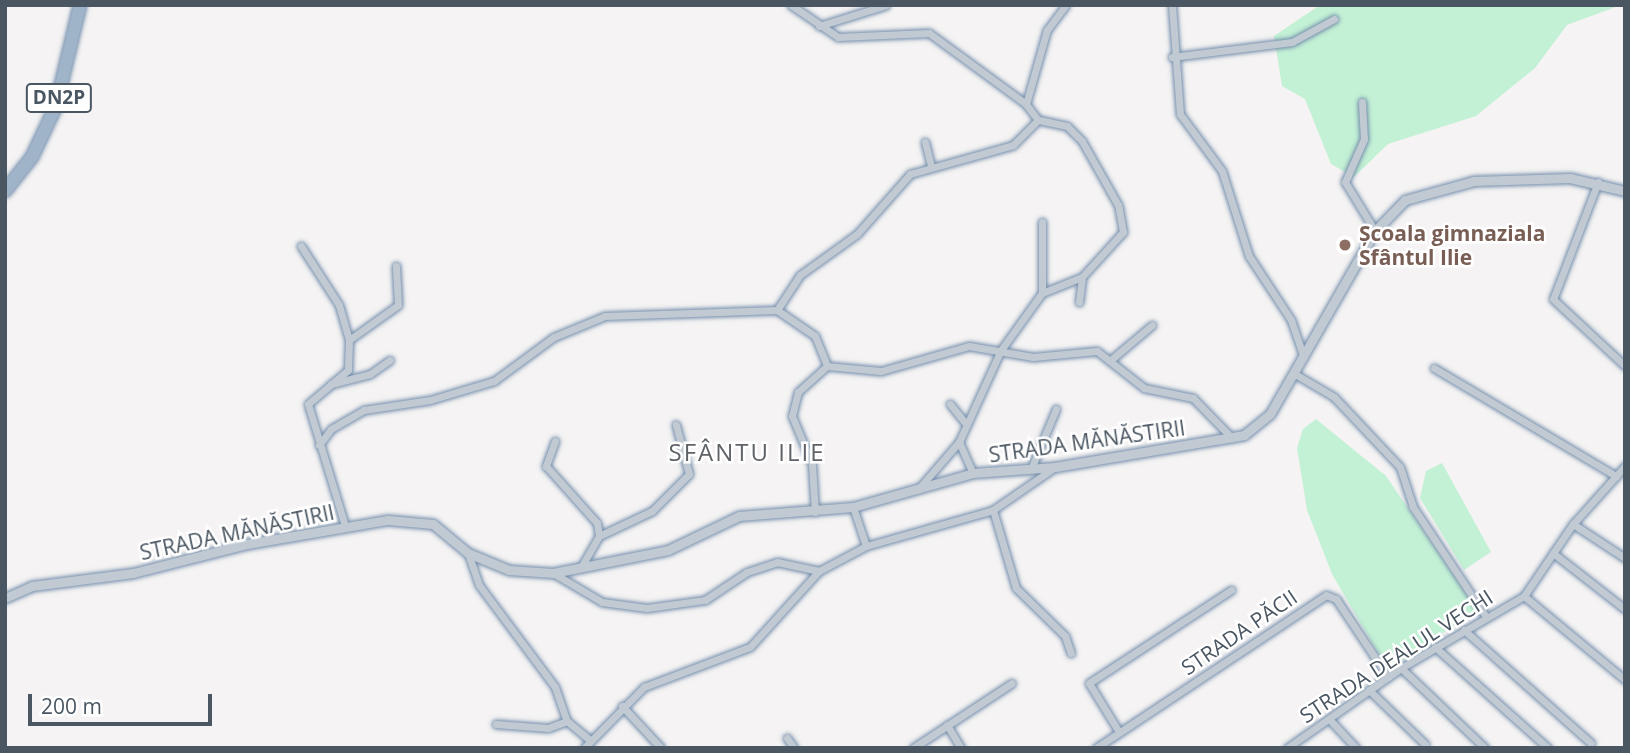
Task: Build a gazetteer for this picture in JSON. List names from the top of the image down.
{
  "streets": {
    "highway": ["DN2P"],
    "street": ["STRADA MĂNĂSTIRII", "STRADA PĂCII", "STRADA DEALUL VECHI"]
  },
  "crossings": [
    ["STRADA PĂCII", "STRADA DEALUL VECHI"]
  ],
  "districts": ["SFÂNTU ILIE"],
  "places": ["Școala gimnaziala Sfântul Ilie"],
  "scale_bar": "200 m"
}
